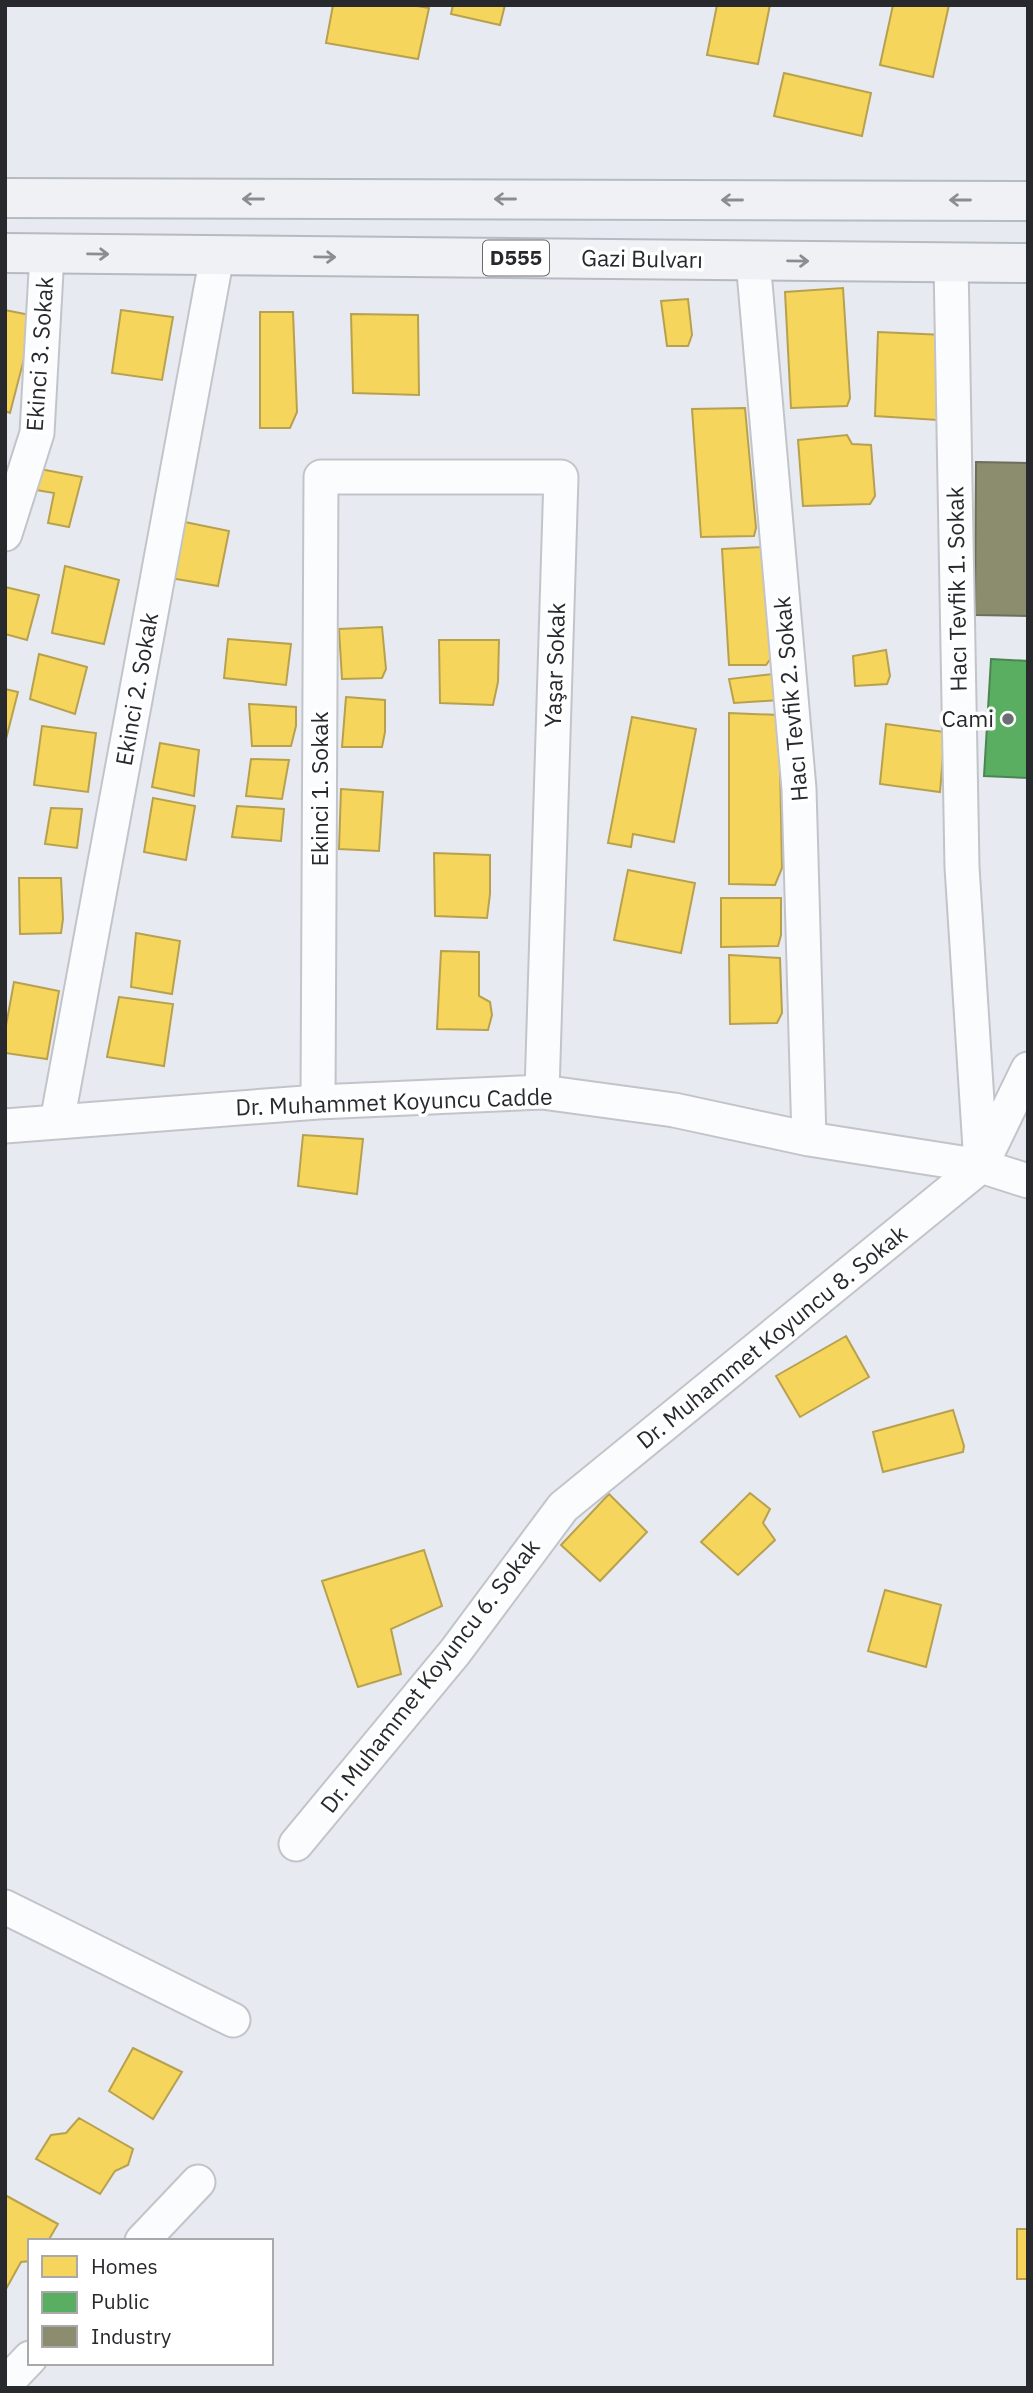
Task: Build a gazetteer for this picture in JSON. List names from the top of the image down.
{
  "streets": {
    "main road": ["D555", "Gazi Bulvarı"],
    "street": [
      "Ekinci 3. Sokak",
      "Hacı Tevfik 1. Sokak",
      "Yaşar Sokak",
      "Ekinci 2. Sokak",
      "Hacı Tevfik 2. Sokak",
      "Ekinci 1. Sokak",
      "Dr. Muhammet Koyuncu Cadde",
      "Dr. Muhammet Koyuncu 8. Sokak",
      "Dr. Muhammet Koyuncu 6. Sokak"
    ]
  },
  "crossings": [
    ["Gazi Bulvarı", "Ekinci 3. Sokak"],
    ["Gazi Bulvarı", "Hacı Tevfik 1. Sokak"],
    ["Gazi Bulvarı", "Ekinci 2. Sokak"],
    ["Gazi Bulvarı", "Hacı Tevfik 2. Sokak"],
    ["Hacı Tevfik 1. Sokak", "Dr. Muhammet Koyuncu Cadde"],
    ["Hacı Tevfik 1. Sokak", "Dr. Muhammet Koyuncu 8. Sokak"],
    ["Yaşar Sokak", "Ekinci 1. Sokak"],
    ["Yaşar Sokak", "Dr. Muhammet Koyuncu Cadde"],
    ["Ekinci 2. Sokak", "Dr. Muhammet Koyuncu Cadde"],
    ["Hacı Tevfik 2. Sokak", "Dr. Muhammet Koyuncu Cadde"],
    ["Ekinci 1. Sokak", "Dr. Muhammet Koyuncu Cadde"],
    ["Dr. Muhammet Koyuncu Cadde", "Dr. Muhammet Koyuncu 8. Sokak"],
    ["Dr. Muhammet Koyuncu 8. Sokak", "Dr. Muhammet Koyuncu 6. Sokak"]
  ],
  "places": ["Cami"],
  "legend": ["Homes", "Public", "Industry"]
}
